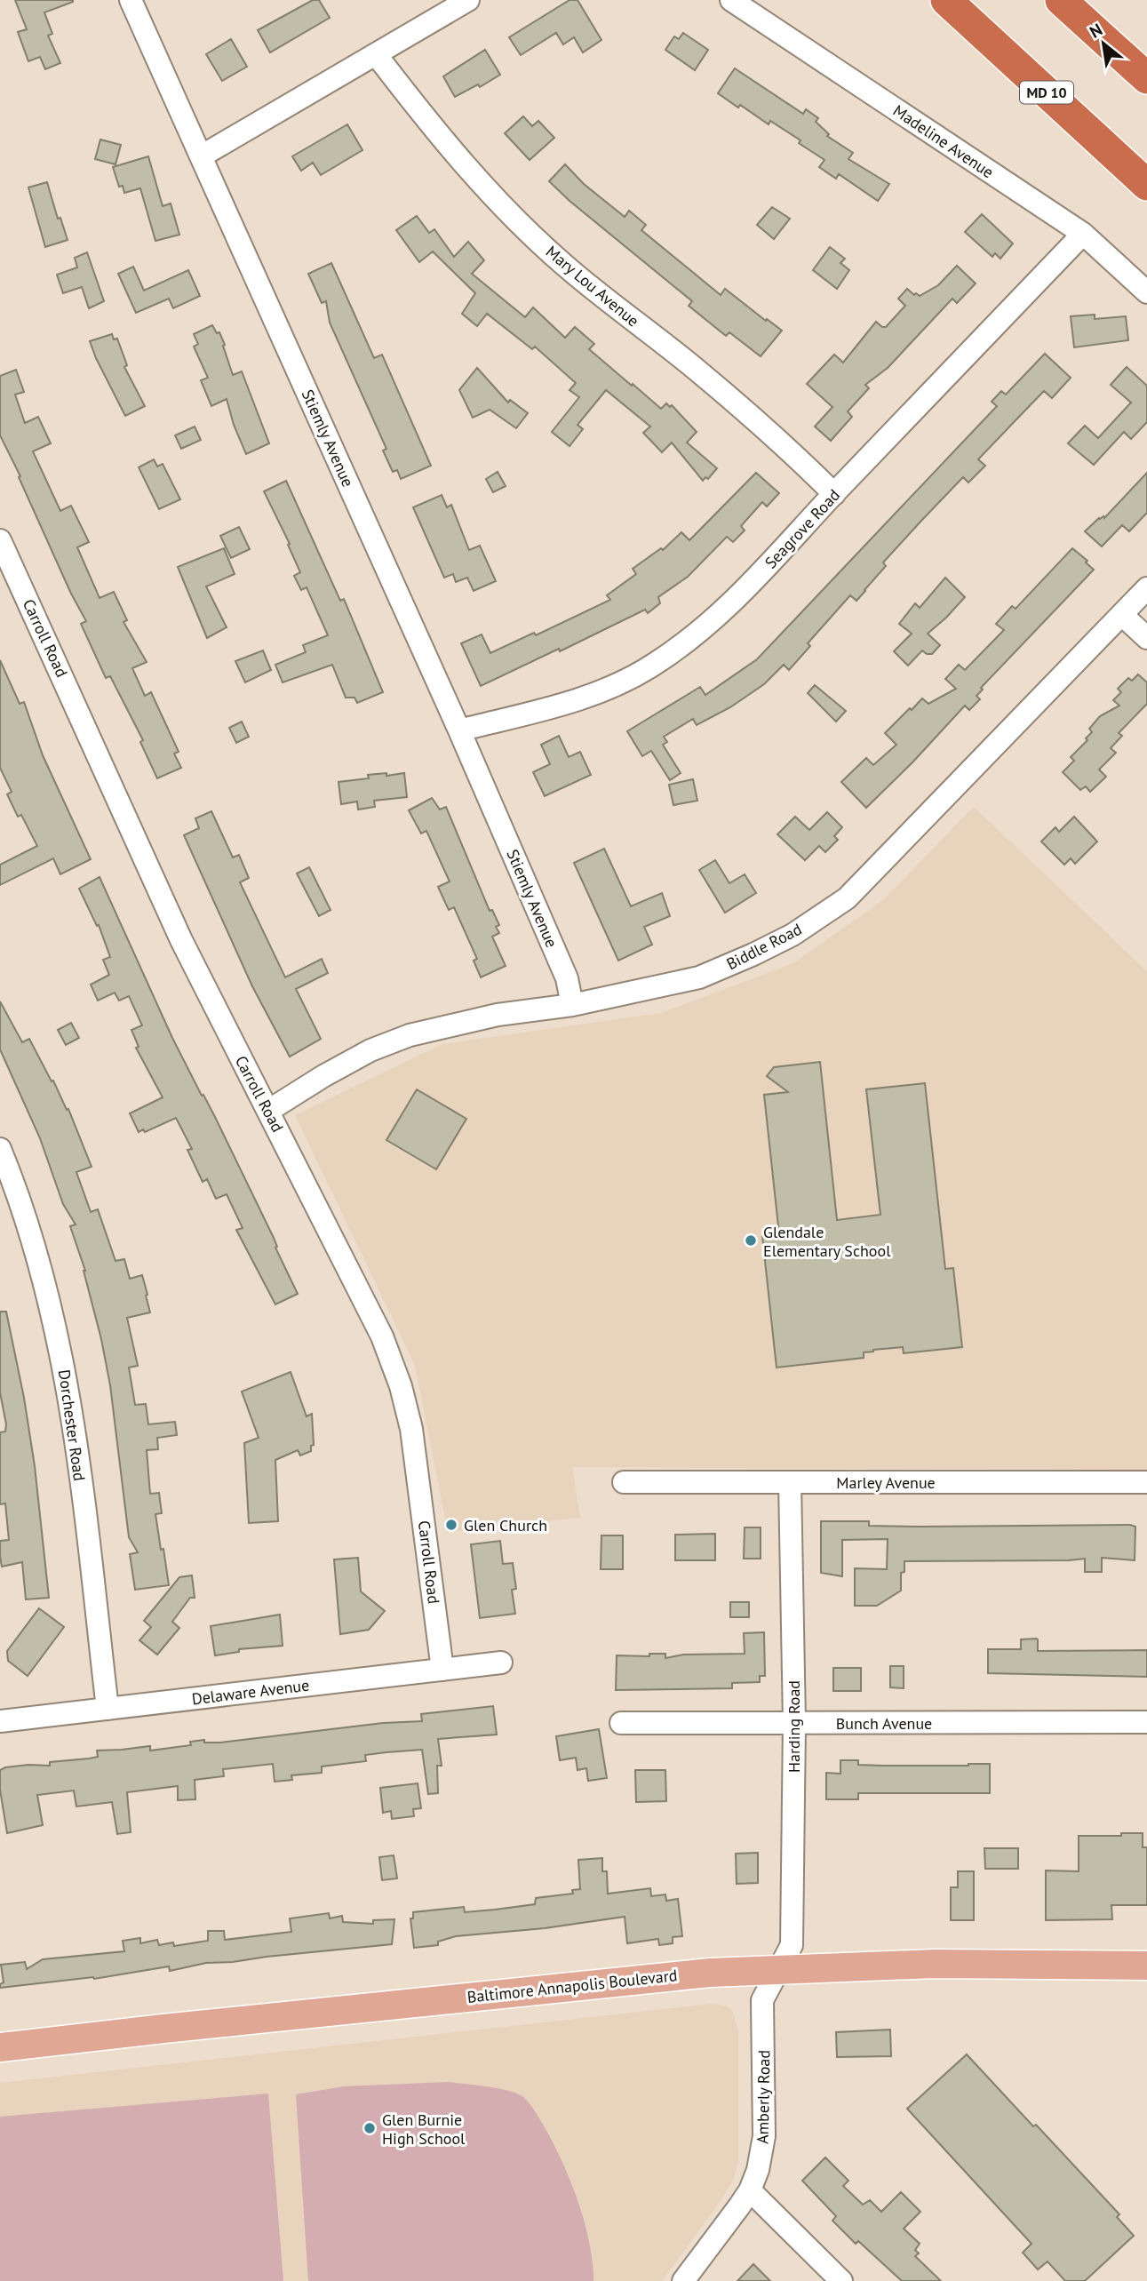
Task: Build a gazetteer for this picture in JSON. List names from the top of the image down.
{
  "streets": {
    "highway": ["MD 10"],
    "main road": ["Baltimore Annapolis Boulevard"],
    "street": [
      "Madeline Avenue",
      "Mary Lou Avenue",
      "Stiemly Avenue",
      "Seagrove Road",
      "Carroll Road",
      "Biddle Road",
      "Dorchester Road",
      "Marley Avenue",
      "Delaware Avenue",
      "Bunch Avenue",
      "Harding Road",
      "Amberly Road"
    ]
  },
  "crossings": [
    ["Madeline Avenue", "Seagrove Road"],
    ["Mary Lou Avenue", "Seagrove Road"],
    ["Stiemly Avenue", "Seagrove Road"],
    ["Stiemly Avenue", "Biddle Road"],
    ["Carroll Road", "Biddle Road"],
    ["Carroll Road", "Delaware Avenue"],
    ["Dorchester Road", "Delaware Avenue"],
    ["Marley Avenue", "Harding Road"],
    ["Bunch Avenue", "Harding Road"],
    ["Harding Road", "Baltimore Annapolis Boulevard"],
    ["Harding Road", "Amberly Road"],
    ["Baltimore Annapolis Boulevard", "Amberly Road"]
  ],
  "places": ["Glendale Elementary School", "Glen Church", "Glen Burnie High School"],
  "north": "top left"
}
